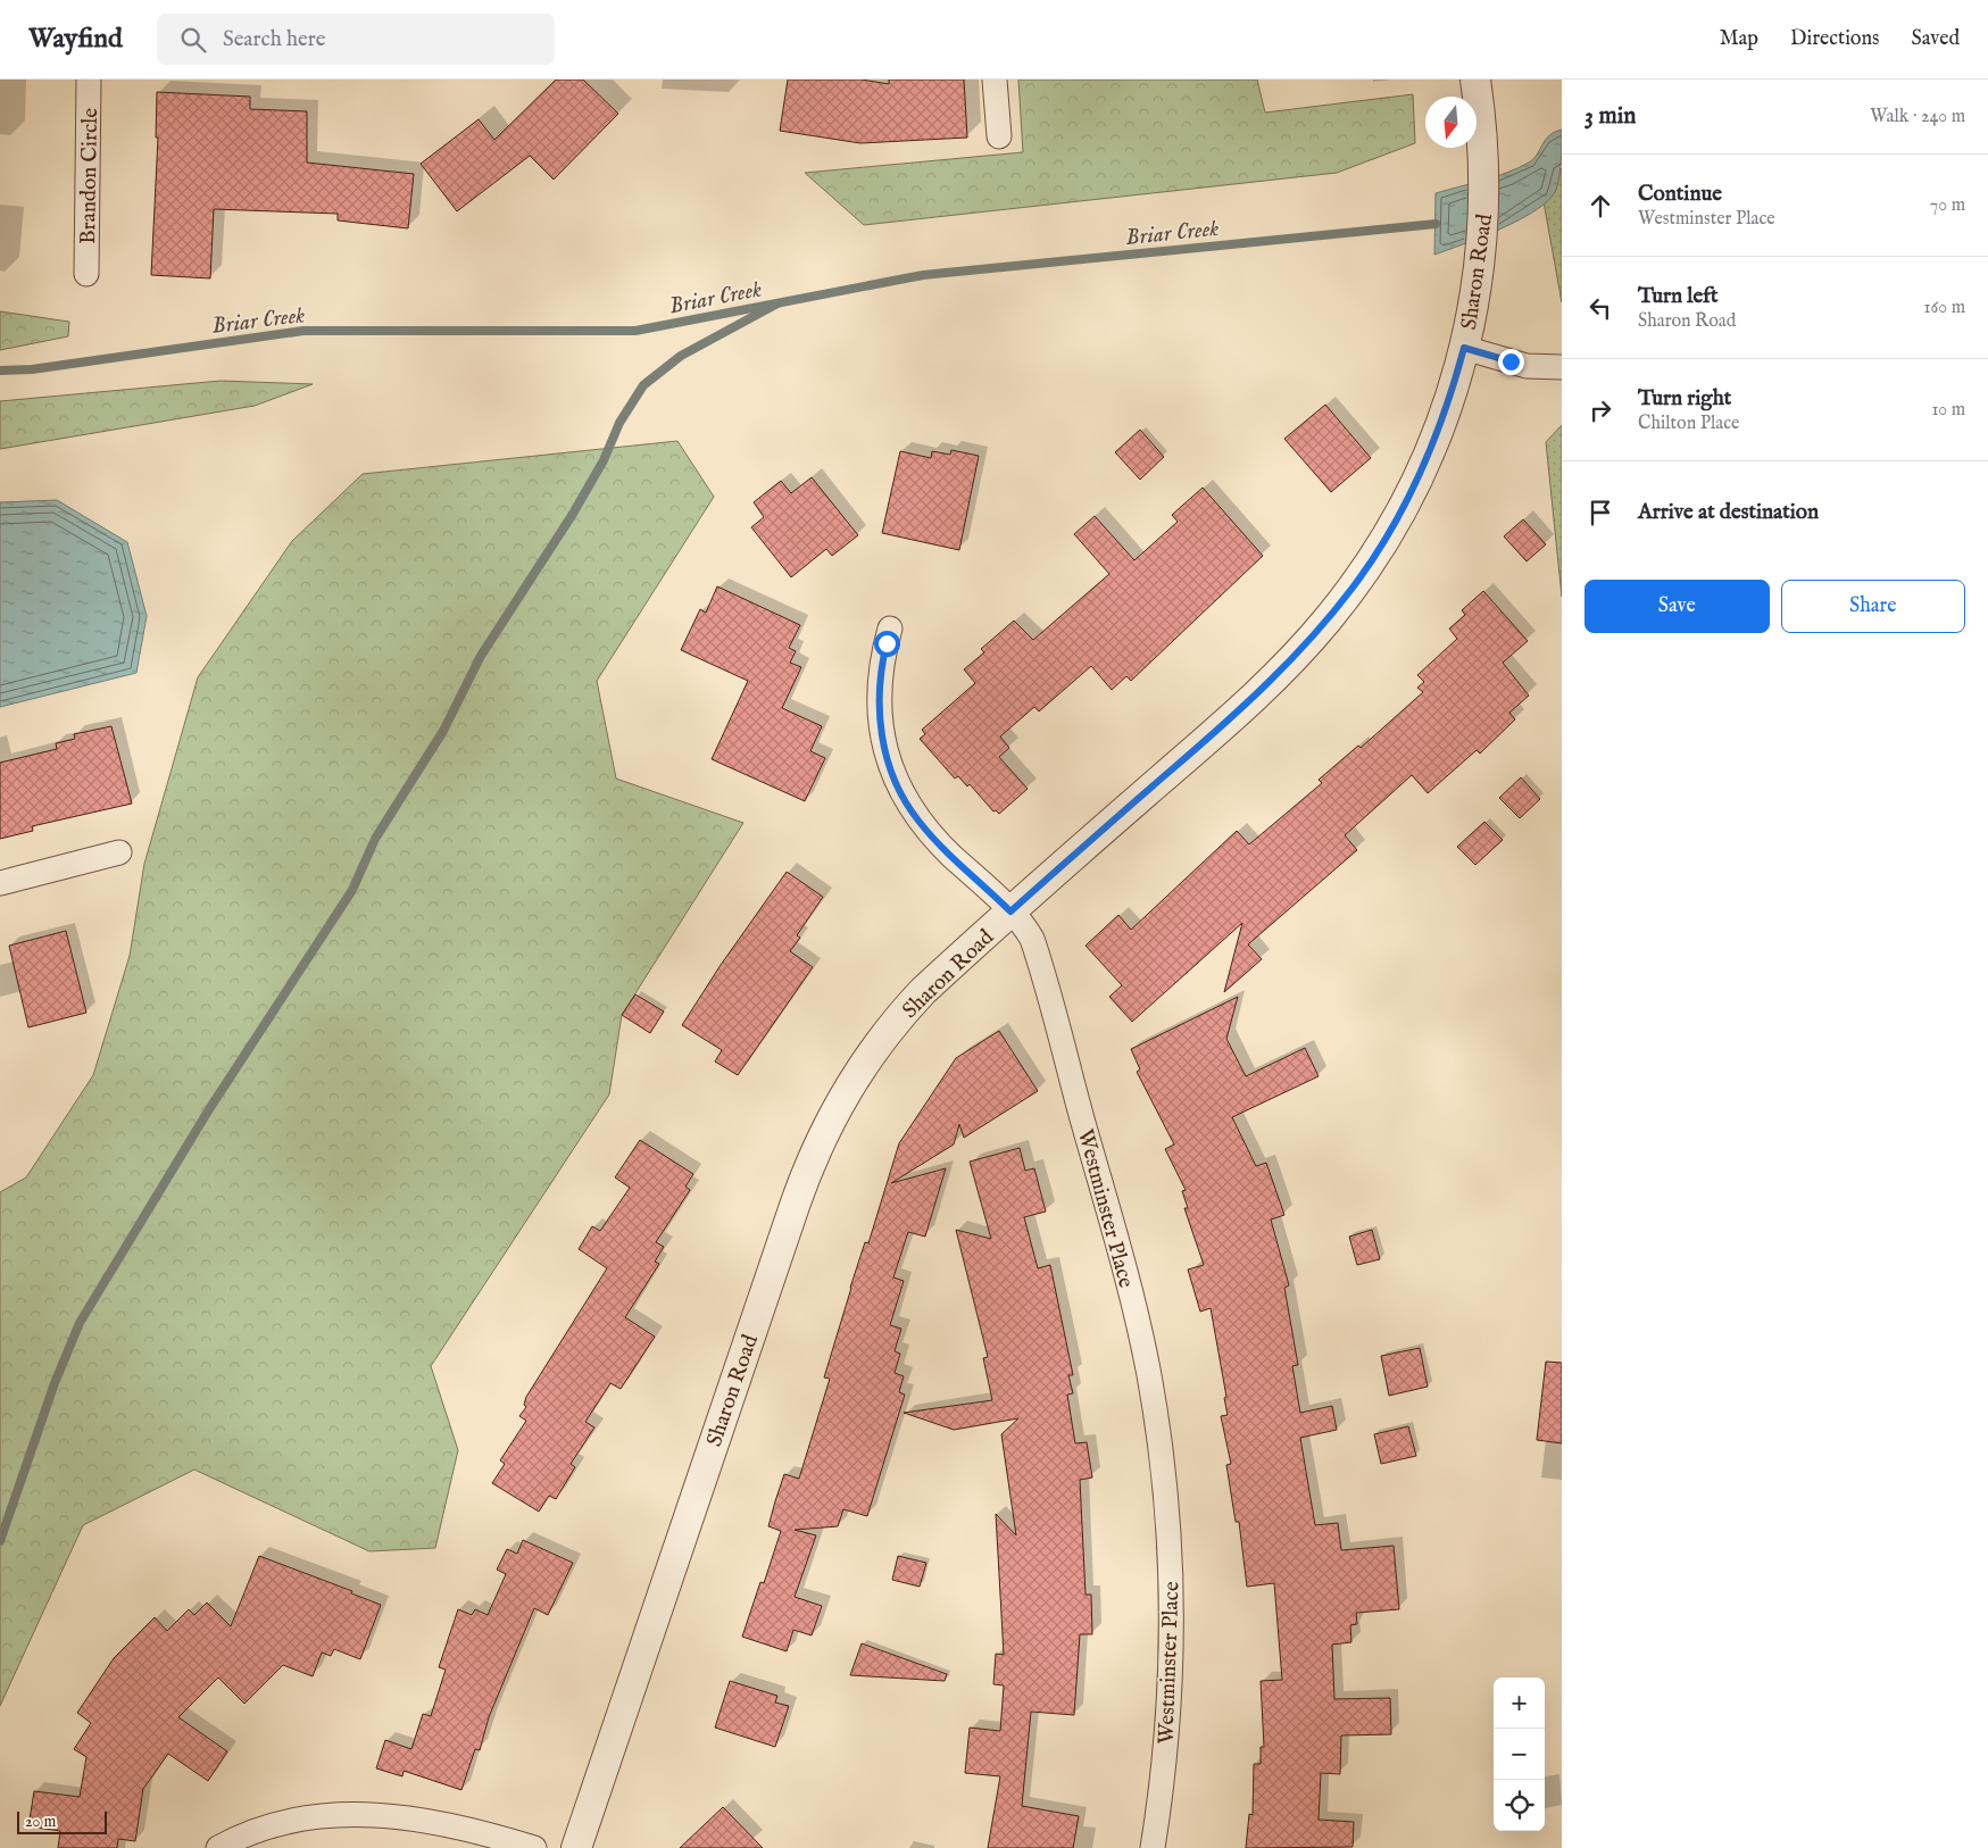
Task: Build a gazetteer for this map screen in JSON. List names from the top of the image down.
{
  "streets": {
    "street": ["Brandon Circle", "Sharon Road", "Westminster Place"]
  },
  "crossings": [
    ["Sharon Road", "Westminster Place"]
  ],
  "water": ["Briar Creek"],
  "scale_bar": "20 m",
  "north": "bottom",
  "page": {
    "header": "Wayfind",
    "search": "Search here",
    "nav": ["Map", "Directions", "Saved"],
    "heading": ["3 min", "Walk · 240 m"],
    "list": [
      ["Continue", "Westminster Place", "70 m"],
      ["Turn left", "Sharon Road", "160 m"],
      ["Turn right", "Chilton Place", "10 m"],
      "Arrive at destination"
    ],
    "buttons": ["Save", "Share"],
    "map_buttons": ["+", "−"],
    "scale": "20 m"
  }
}
